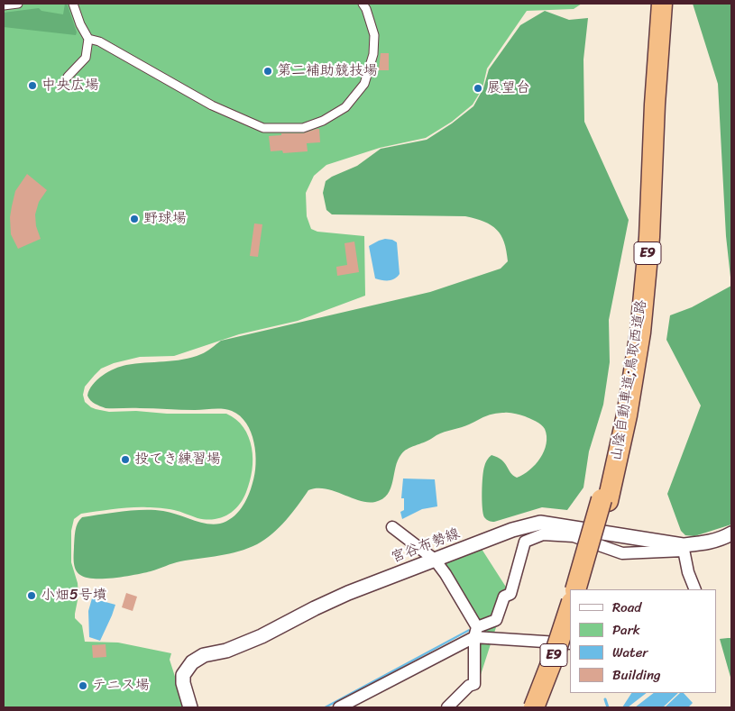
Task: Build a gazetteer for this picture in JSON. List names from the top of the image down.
{
  "streets": {
    "highway": ["E9", "山陰自動車道;鳥取西道路"],
    "street": ["宮谷布勢線"]
  },
  "places": [
    "第二補助競技場",
    "中央広場",
    "展望台",
    "野球場",
    "投てき練習場",
    "小畑5号墳",
    "テニス場"
  ],
  "legend": [
    "Road",
    "Park",
    "Water",
    "Building"
  ]
}
